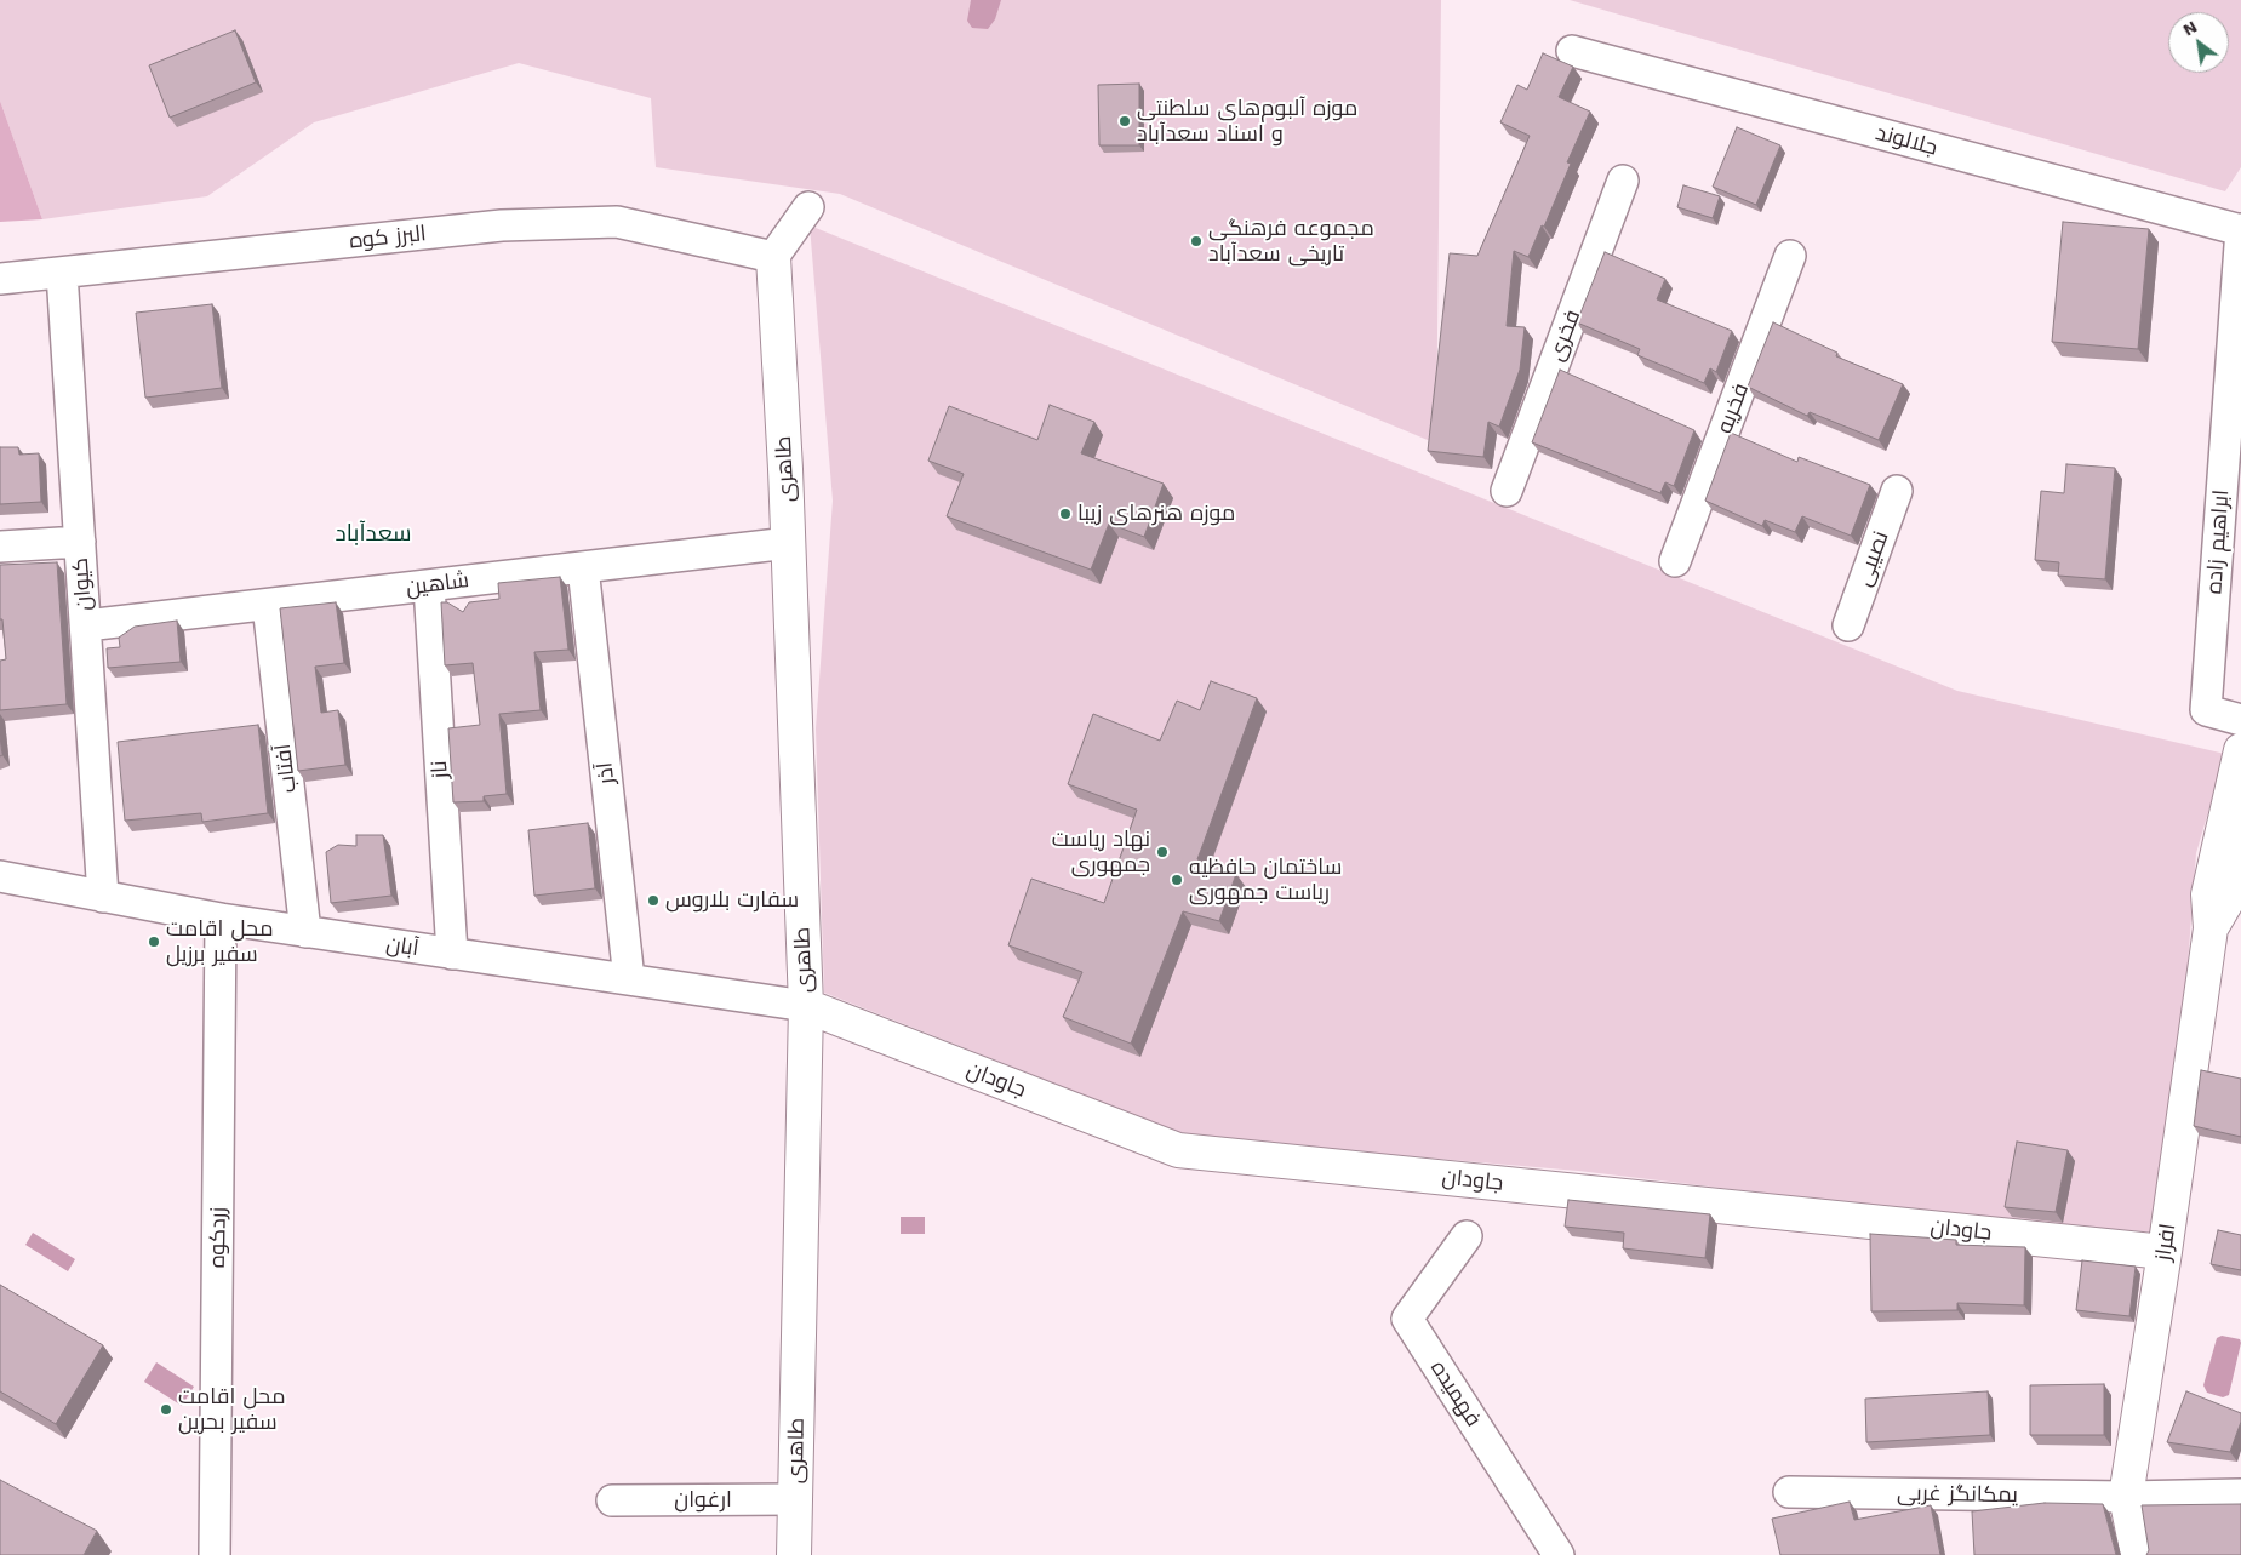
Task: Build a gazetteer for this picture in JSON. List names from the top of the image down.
{
  "streets": {
    "street": [
      "جلالوند",
      "البرز کوه",
      "فخری",
      "فخریه",
      "طاهری",
      "ابراهیم زاده",
      "نصیبی",
      "کیوان",
      "شاهین",
      "آفتاب",
      "ناز",
      "آذر",
      "آبان",
      "جاودان",
      "زردکوه",
      "افراز",
      "فهمیده",
      "یمکانگز غربی",
      "ارغوان"
    ]
  },
  "crossings": [
    ["جلالوند", "ابراهیم زاده"],
    ["البرز کوه", "طاهری"],
    ["البرز کوه", "کیوان"],
    ["طاهری", "شاهین"],
    ["طاهری", "آبان"],
    ["طاهری", "جاودان"],
    ["طاهری", "ارغوان"],
    ["کیوان", "شاهین"],
    ["کیوان", "آبان"],
    ["شاهین", "آفتاب"],
    ["شاهین", "ناز"],
    ["شاهین", "آذر"],
    ["آفتاب", "آبان"],
    ["ناز", "آبان"],
    ["آذر", "آبان"],
    ["آبان", "جاودان"],
    ["آبان", "زردکوه"],
    ["جاودان", "افراز"],
    ["افراز", "یمکانگز غربی"]
  ],
  "districts": ["سعدآباد"],
  "places": [
    "موزه آلبوم‌های سلطنتی و اسناد سعدآباد",
    "مجموعه فرهنگی تاریخی سعدآباد",
    "موزه هنرهای زیبا",
    "نهاد ریاست جمهوری",
    "ساختمان حافظیه ریاست جمهوری",
    "سفارت بلاروس",
    "محل اقامت سفیر برزیل",
    "محل اقامت سفیر بحرین"
  ],
  "north": "top left"
}
